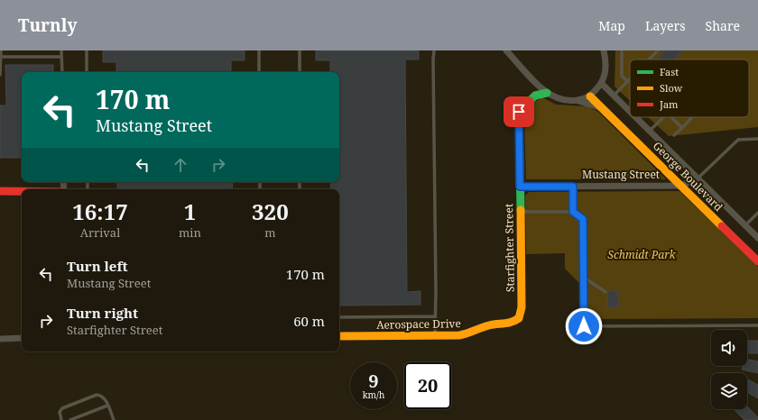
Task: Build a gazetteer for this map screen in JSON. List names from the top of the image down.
{
  "streets": {
    "street": [
      "Mustang Street",
      "George Boulevard",
      "Starfighter Street",
      "Aerospace Drive"
    ]
  },
  "crossings": [
    ["Mustang Street", "George Boulevard"],
    ["Mustang Street", "Starfighter Street"],
    ["Starfighter Street", "Aerospace Drive"]
  ],
  "parks": ["Schmidt Park"],
  "legend": ["Fast", "Slow", "Jam"],
  "page": {
    "header": "Turnly",
    "nav": ["Map", "Layers", "Share"],
    "turn": ["170 m", "Mustang Street"],
    "eta": [
      "16:17",
      "Arrival",
      "1",
      "min",
      "320",
      "m"
    ],
    "list": [
      {
        "name": "Turn left",
        "note": "Mustang Street",
        "value": "170 m"
      },
      {
        "name": "Turn right",
        "note": "Starfighter Street",
        "value": "60 m"
      }
    ],
    "speed": "9 km/h",
    "limit": "20"
  }
}
